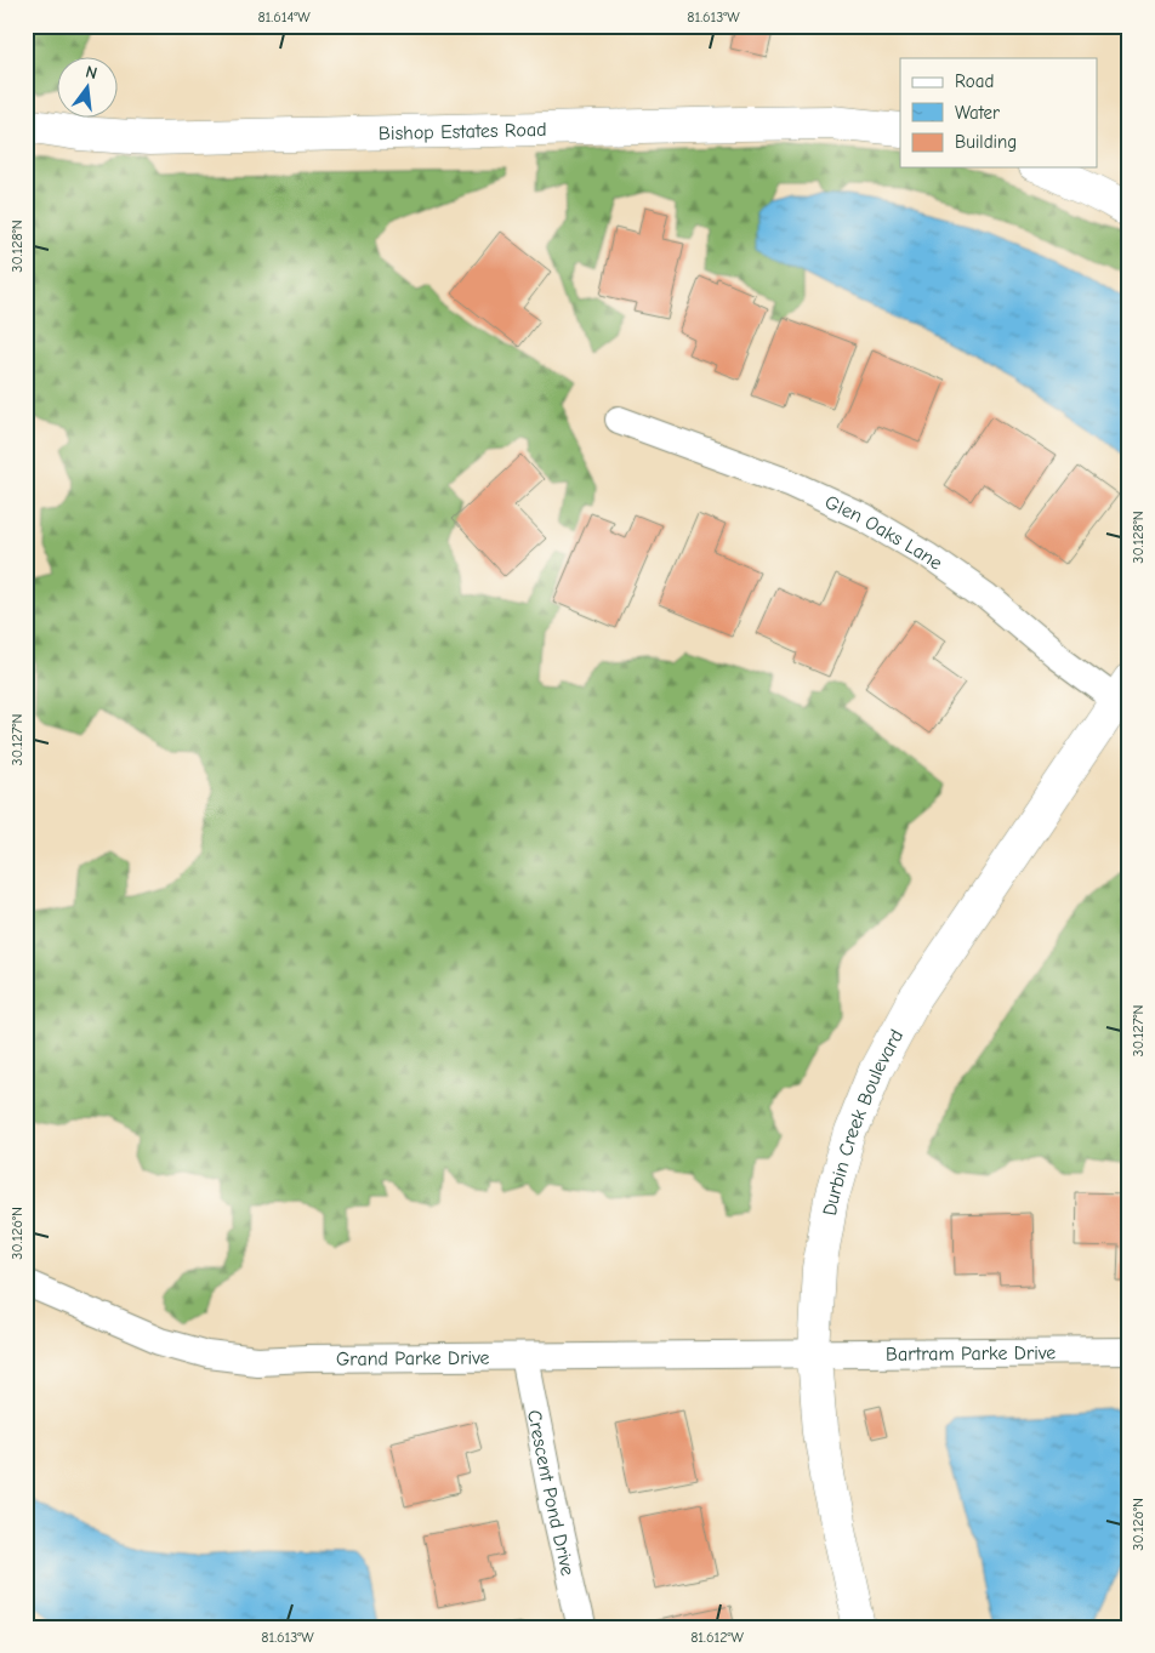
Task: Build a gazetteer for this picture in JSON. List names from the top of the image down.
{
  "streets": {
    "street": [
      "Bishop Estates Road",
      "Glen Oaks Lane",
      "Durbin Creek Boulevard",
      "Bartram Parke Drive",
      "Grand Parke Drive",
      "Crescent Pond Drive"
    ]
  },
  "crossings": [
    ["Glen Oaks Lane", "Durbin Creek Boulevard"],
    ["Durbin Creek Boulevard", "Bartram Parke Drive"],
    ["Durbin Creek Boulevard", "Grand Parke Drive"],
    ["Bartram Parke Drive", "Grand Parke Drive"],
    ["Grand Parke Drive", "Crescent Pond Drive"]
  ],
  "legend": ["Road", "Water", "Building"],
  "north": "top",
  "coordinates": [
    "81.614°W",
    "81.613°W",
    "30.128°N",
    "30.127°N",
    "30.126°N",
    "81.612°W"
  ]
}
